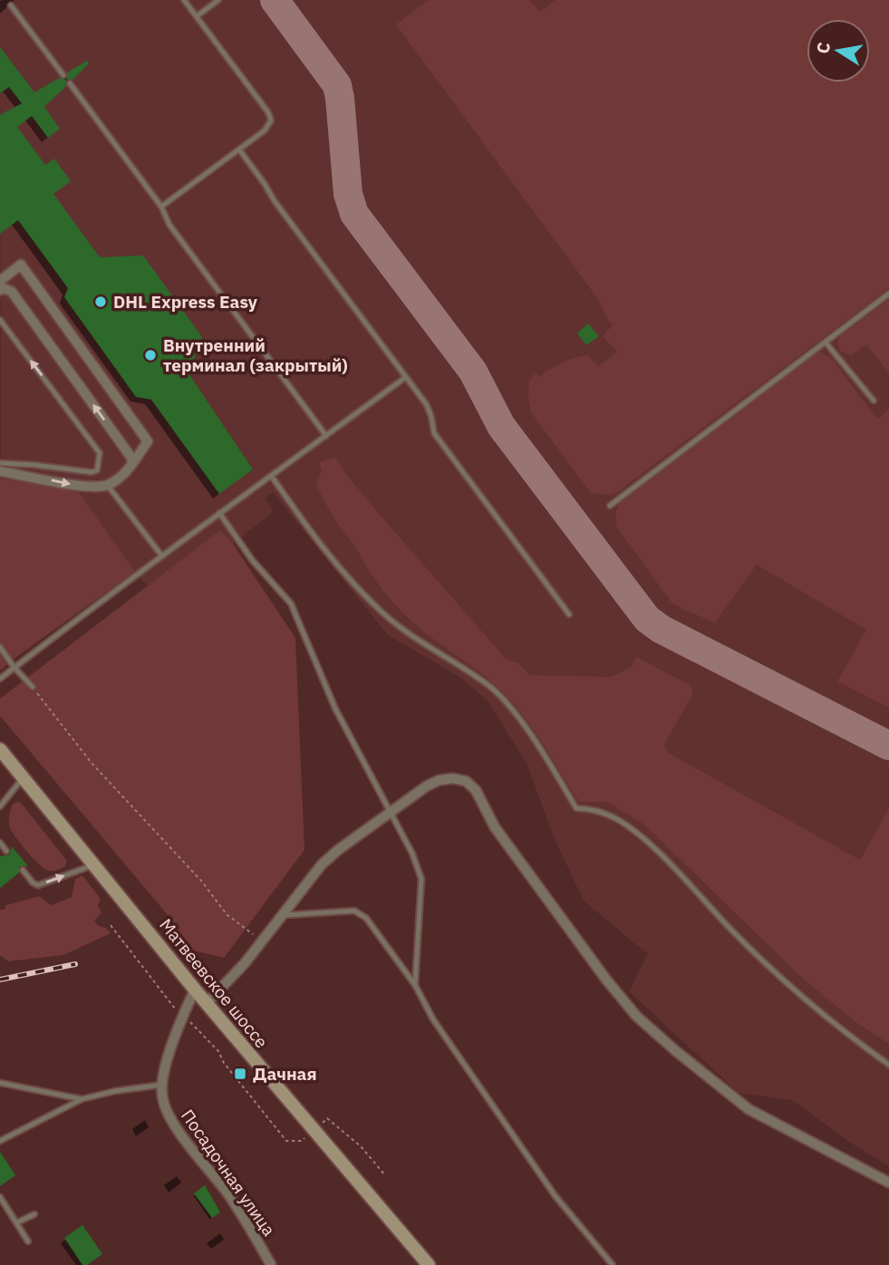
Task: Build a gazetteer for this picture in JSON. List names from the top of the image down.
{
  "streets": {
    "main road": ["Матвеевское шоссе"],
    "street": ["Посадочная улица"]
  },
  "crossings": [
    ["Матвеевское шоссе", "Посадочная улица"]
  ],
  "places": {
    "other": ["DHL Express Easy", "Внутренний терминал (закрытый)"],
    "transit": ["Дачная"]
  },
  "north": "left"
}
